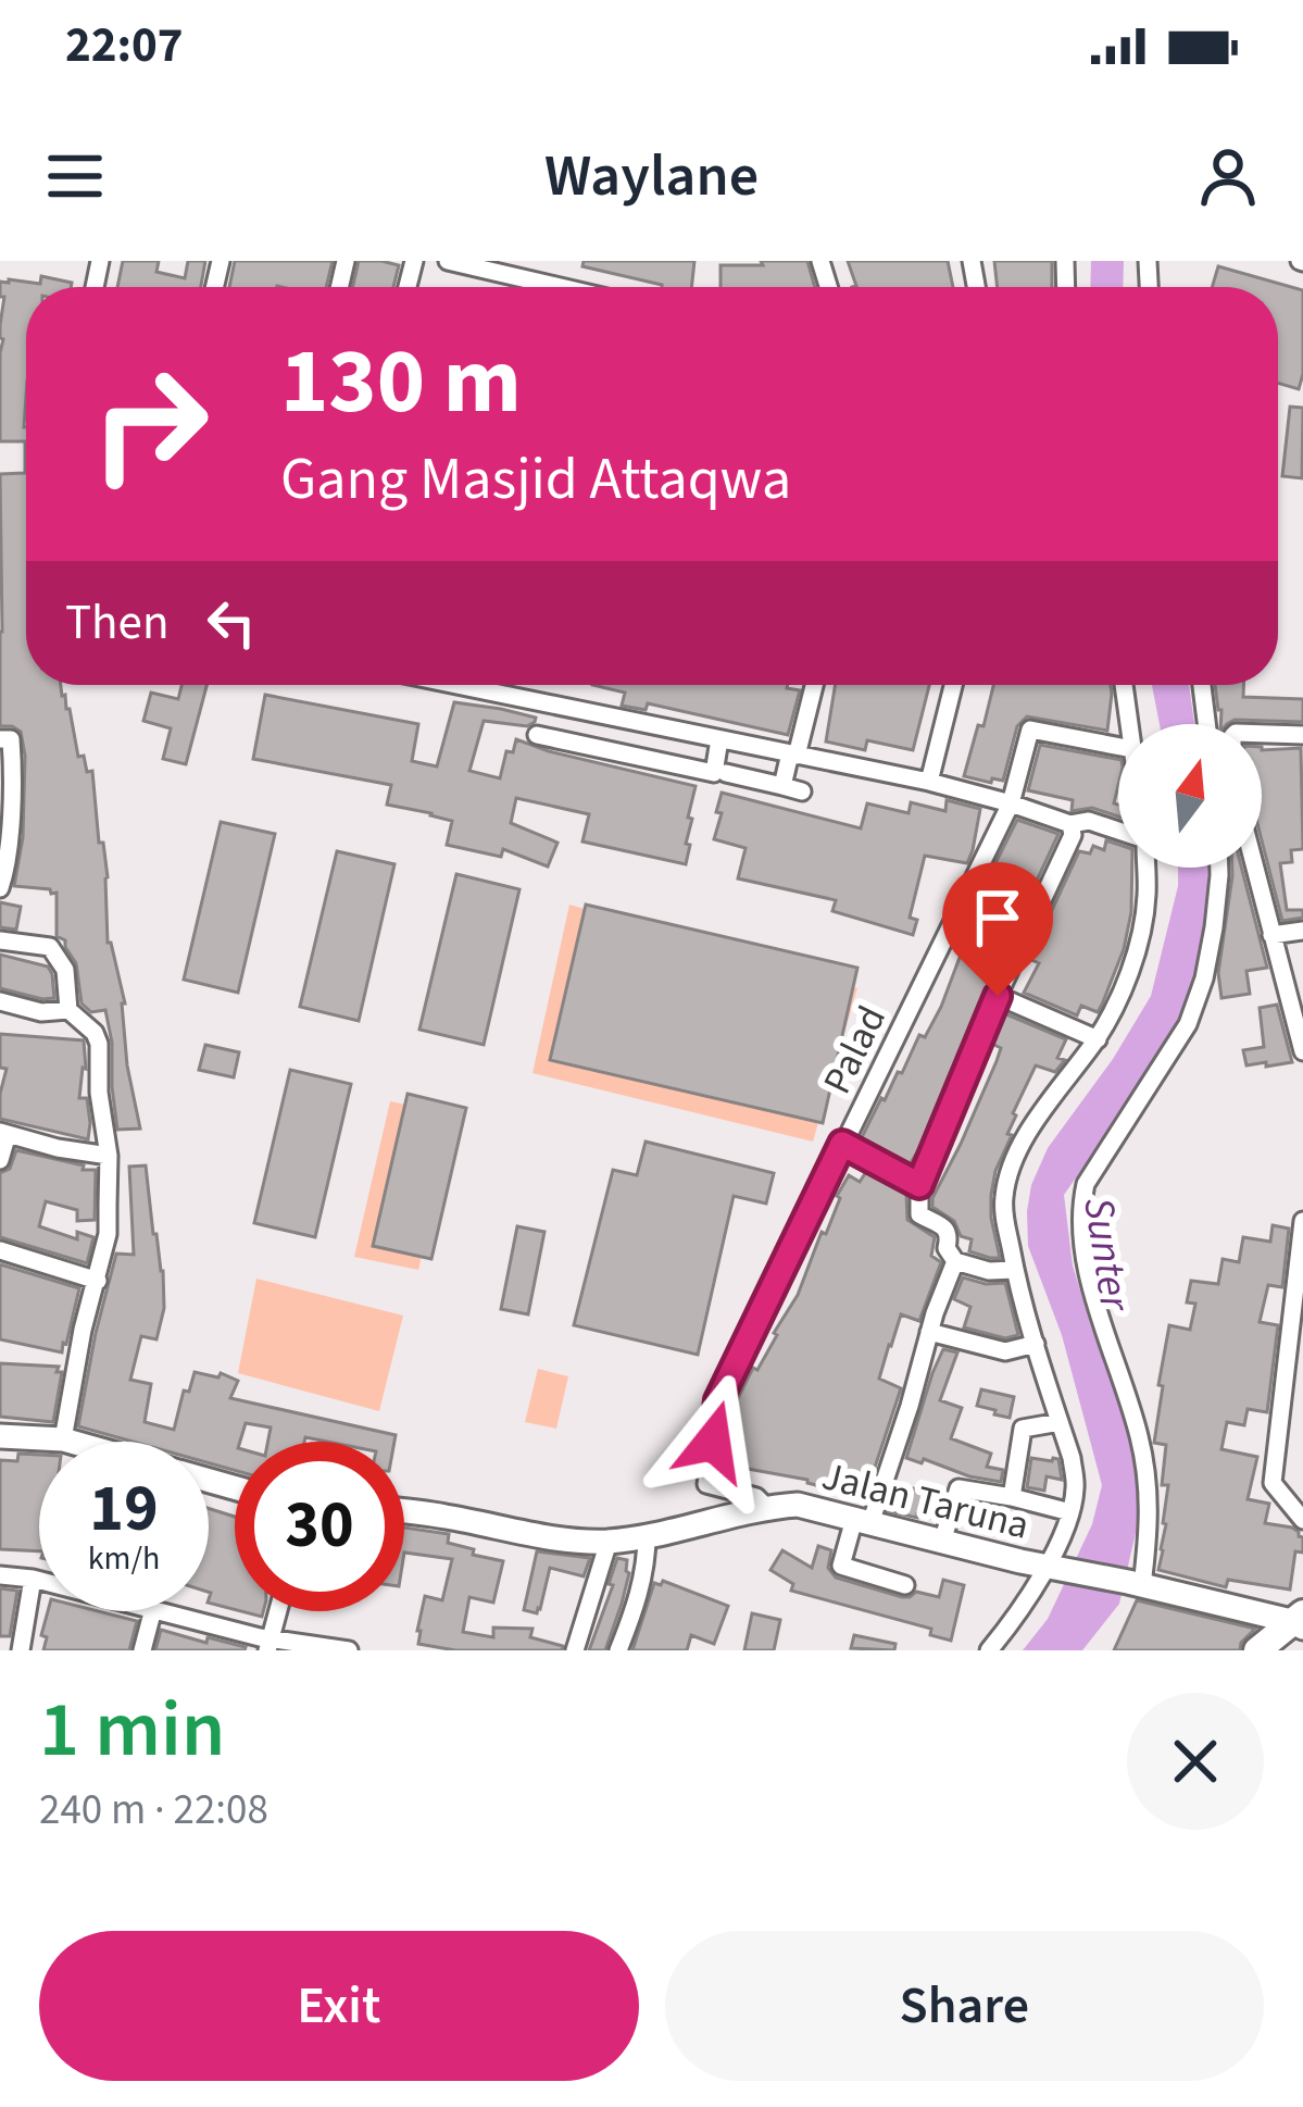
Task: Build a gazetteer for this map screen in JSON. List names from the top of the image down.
{
  "streets": {
    "street": ["Palad", "Jalan Taruna"]
  },
  "crossings": [
    ["Palad", "Jalan Taruna"]
  ],
  "water": ["Sunter"],
  "north": "top",
  "page": {
    "status": "22:07",
    "header": "Waylane",
    "turn": ["130 m", "Gang Masjid Attaqwa"],
    "then": "Then",
    "speed": "19 km/h",
    "limit": "30",
    "heading": ["1 min", "240 m · 22:08"],
    "buttons": ["Exit", "Share"]
  }
}
